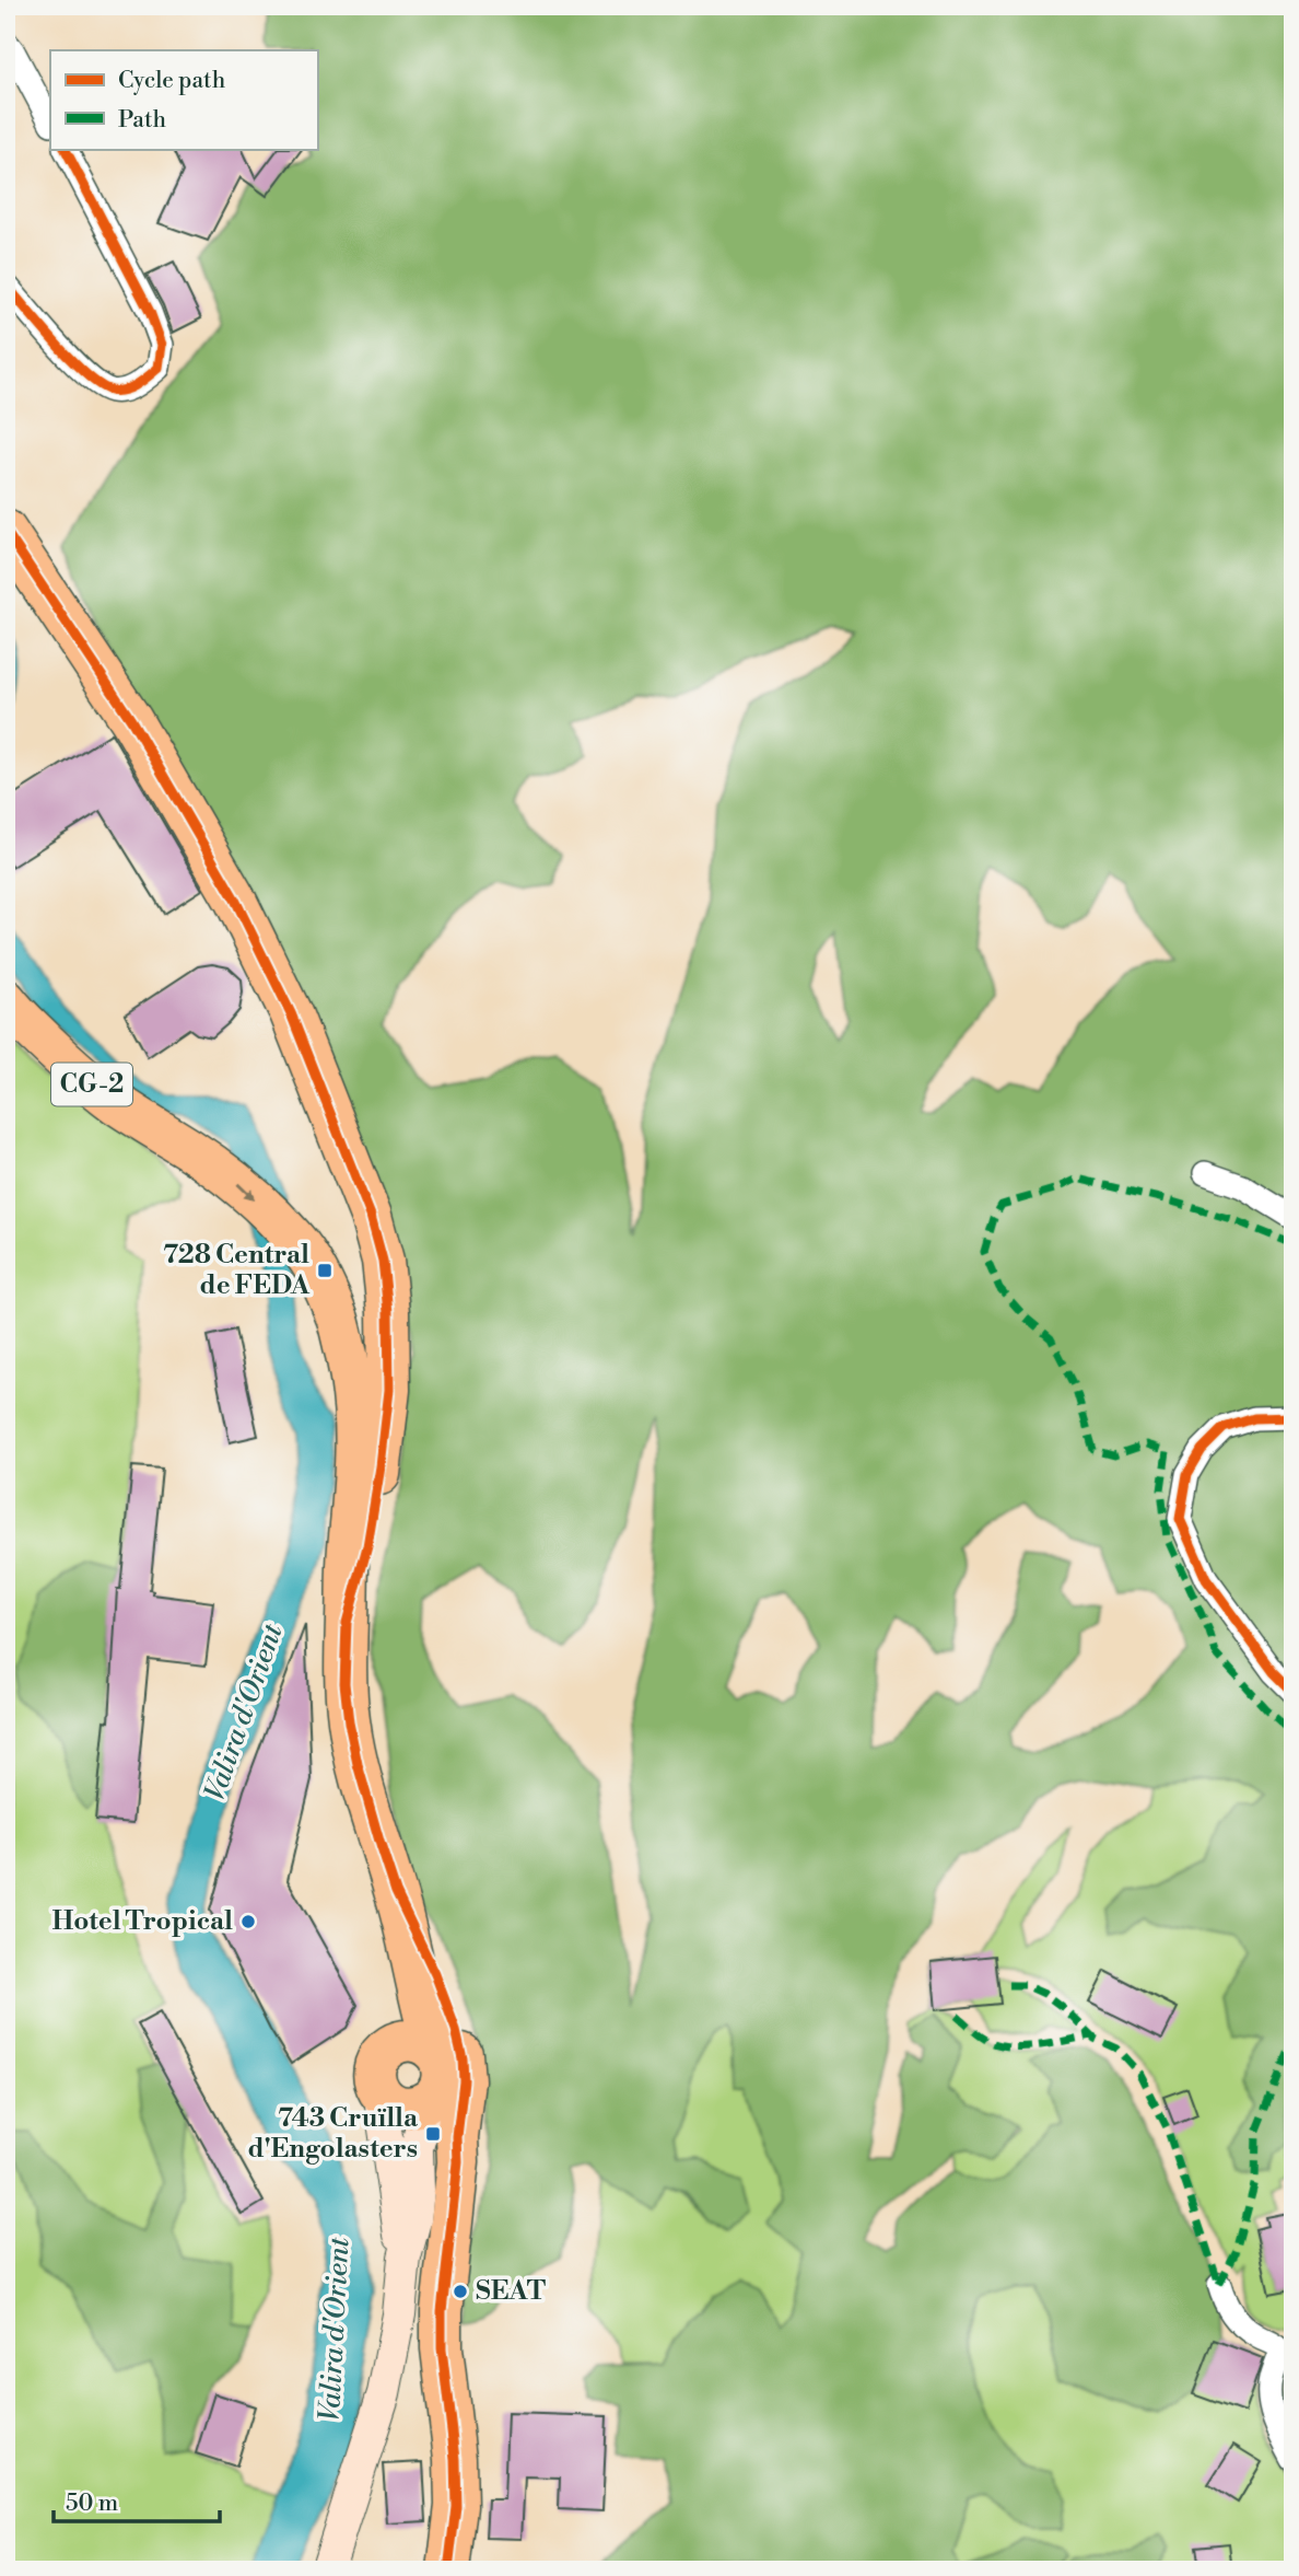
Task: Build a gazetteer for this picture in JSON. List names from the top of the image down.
{
  "streets": {
    "highway": ["CG-2"]
  },
  "water": ["Valira d'Orient"],
  "places": {
    "transit": ["728 Central de FEDA", "743 Cruïlla d'Engolasters"],
    "other": ["Hotel Tropical", "SEAT"]
  },
  "legend": ["Cycle path", "Path"],
  "scale_bar": "50 m"
}
